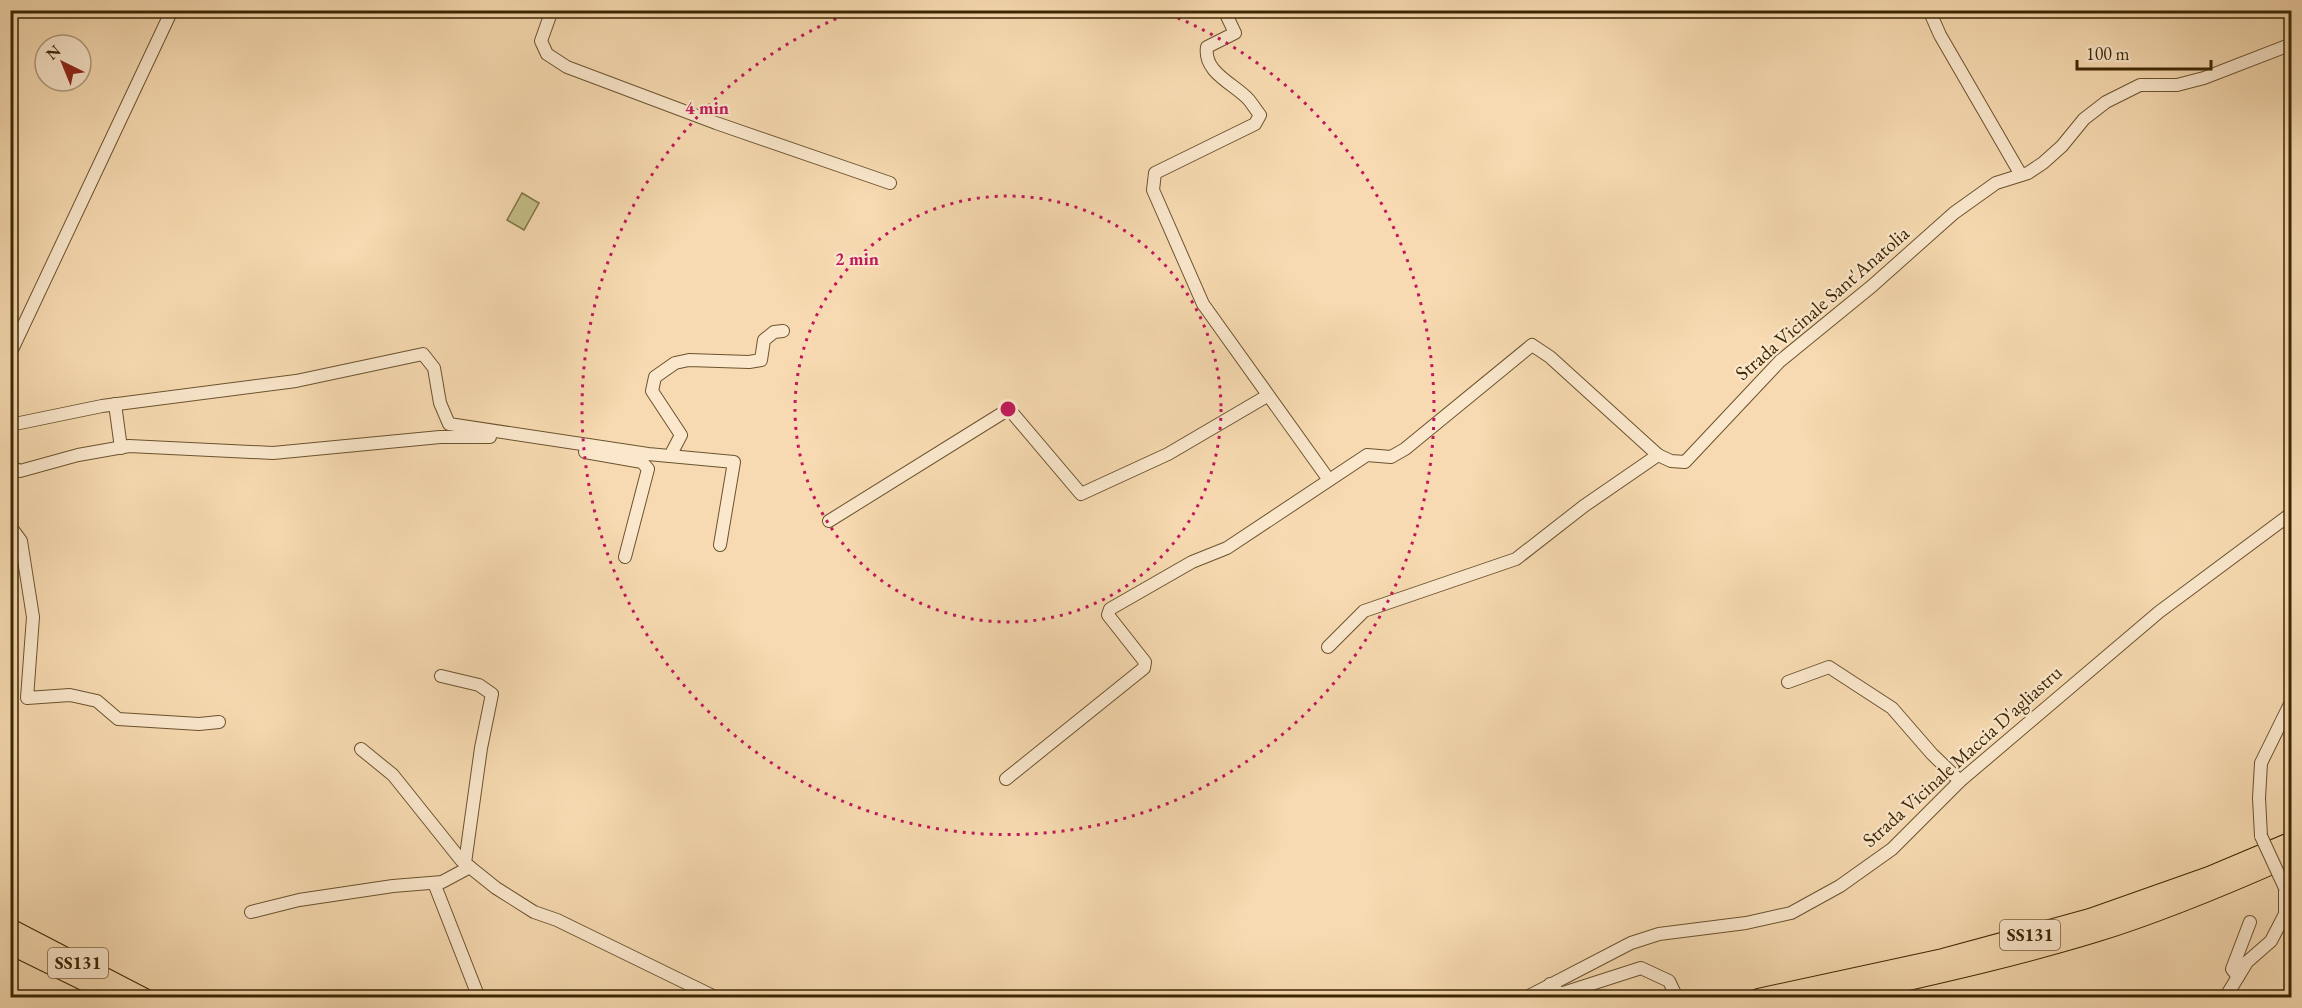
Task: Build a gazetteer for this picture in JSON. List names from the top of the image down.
{
  "streets": {
    "highway": ["SS131"],
    "street": ["Strada Vicinale Sant'Anatolia", "Strada Vicinale Maccia D'agliastru"]
  },
  "scale_bar": "100 m",
  "north": "top left",
  "rings": ["4 min", "2 min"]
}
